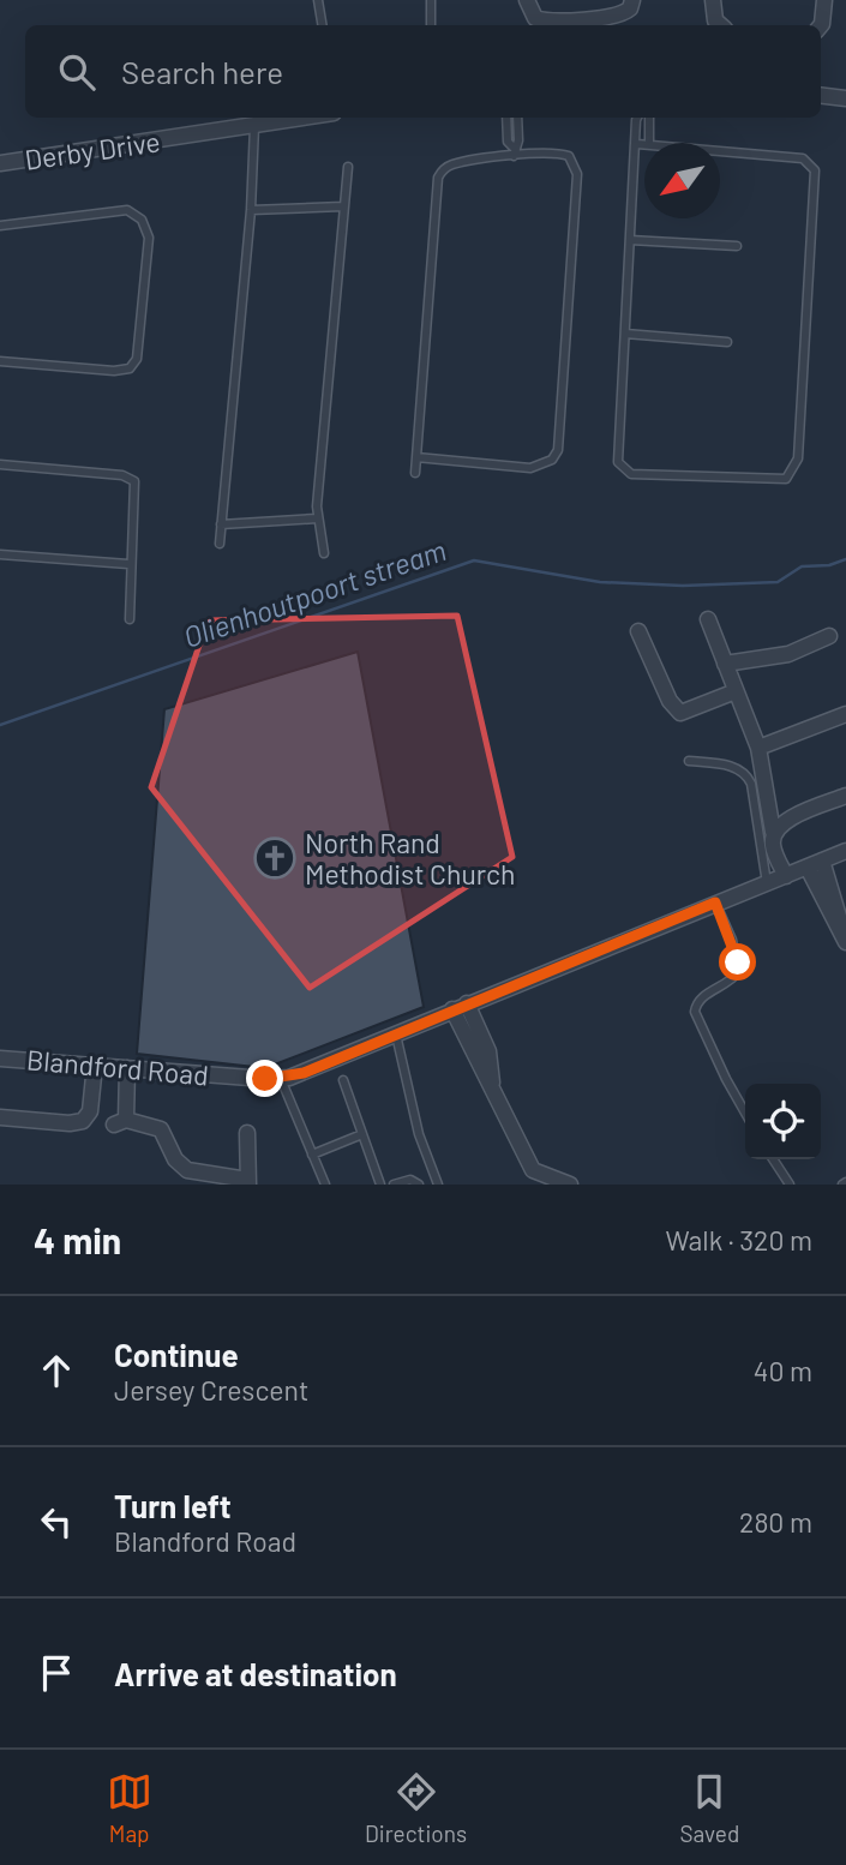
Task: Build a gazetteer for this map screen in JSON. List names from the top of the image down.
{
  "streets": {
    "street": ["Derby Drive", "Blandford Road"]
  },
  "water": ["Olienhoutpoort stream"],
  "places": {
    "church": ["North Rand Methodist Church"]
  },
  "north": "bottom left",
  "page": {
    "search": "Search here",
    "heading": ["4 min", "Walk · 320 m"],
    "list": [
      ["Continue", "Jersey Crescent", "40 m"],
      ["Turn left", "Blandford Road", "280 m"],
      "Arrive at destination"
    ],
    "nav": ["Map", "Directions", "Saved"]
  }
}
